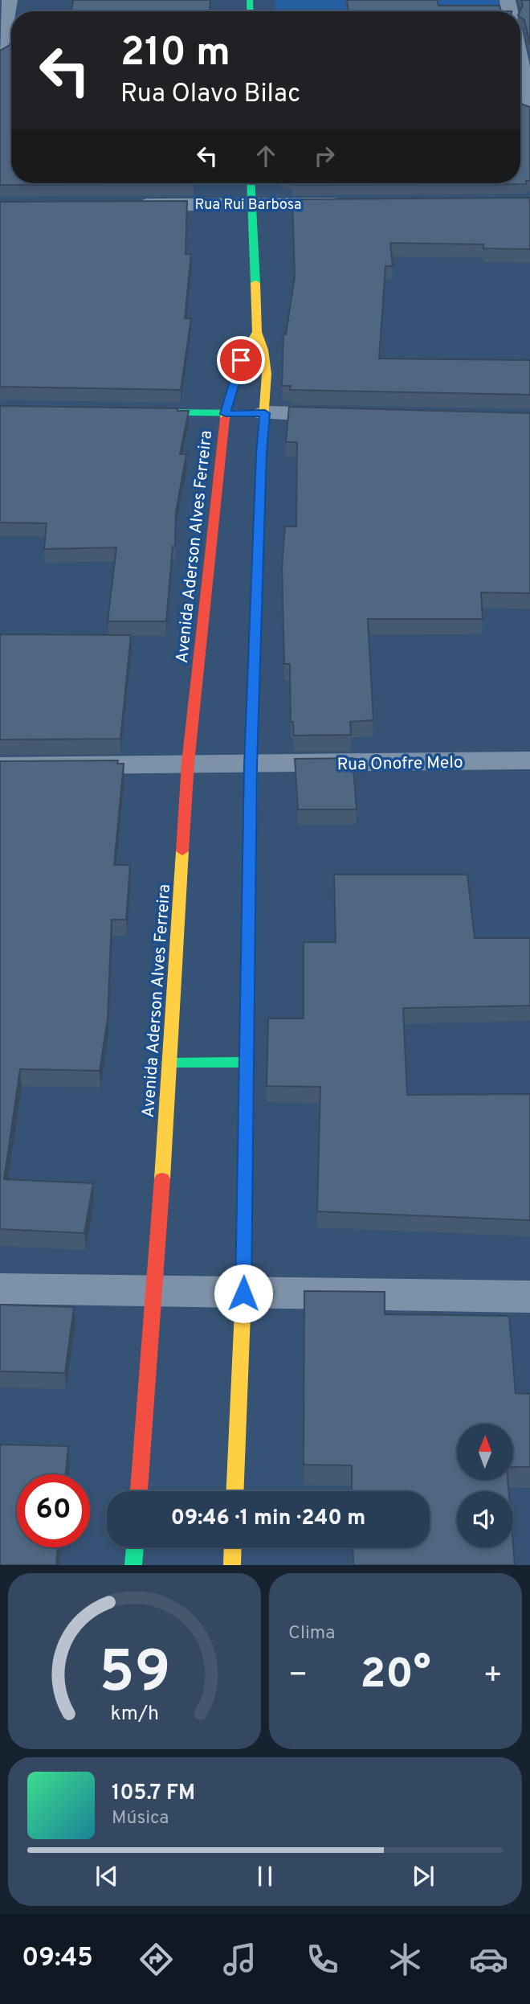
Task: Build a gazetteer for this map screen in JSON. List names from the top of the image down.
{
  "streets": {
    "main road": ["Avenida Aderson Alves Ferreira"],
    "street": ["Rua Rui Barbosa", "Rua Onofre Melo"]
  },
  "crossings": [
    ["Avenida Aderson Alves Ferreira", "Rua Onofre Melo"]
  ],
  "north": "top",
  "page": {
    "turn": ["210 m", "Rua Olavo Bilac"],
    "limit": "60",
    "trip": "09:46 · 1 min · 240 m",
    "tile": "Clima",
    "heat": ["−", "20°", "+"],
    "song": ["105.7 FM", "Música"],
    "tabs": "09:45",
    "gauge": ["59", "km/h"]
  }
}
